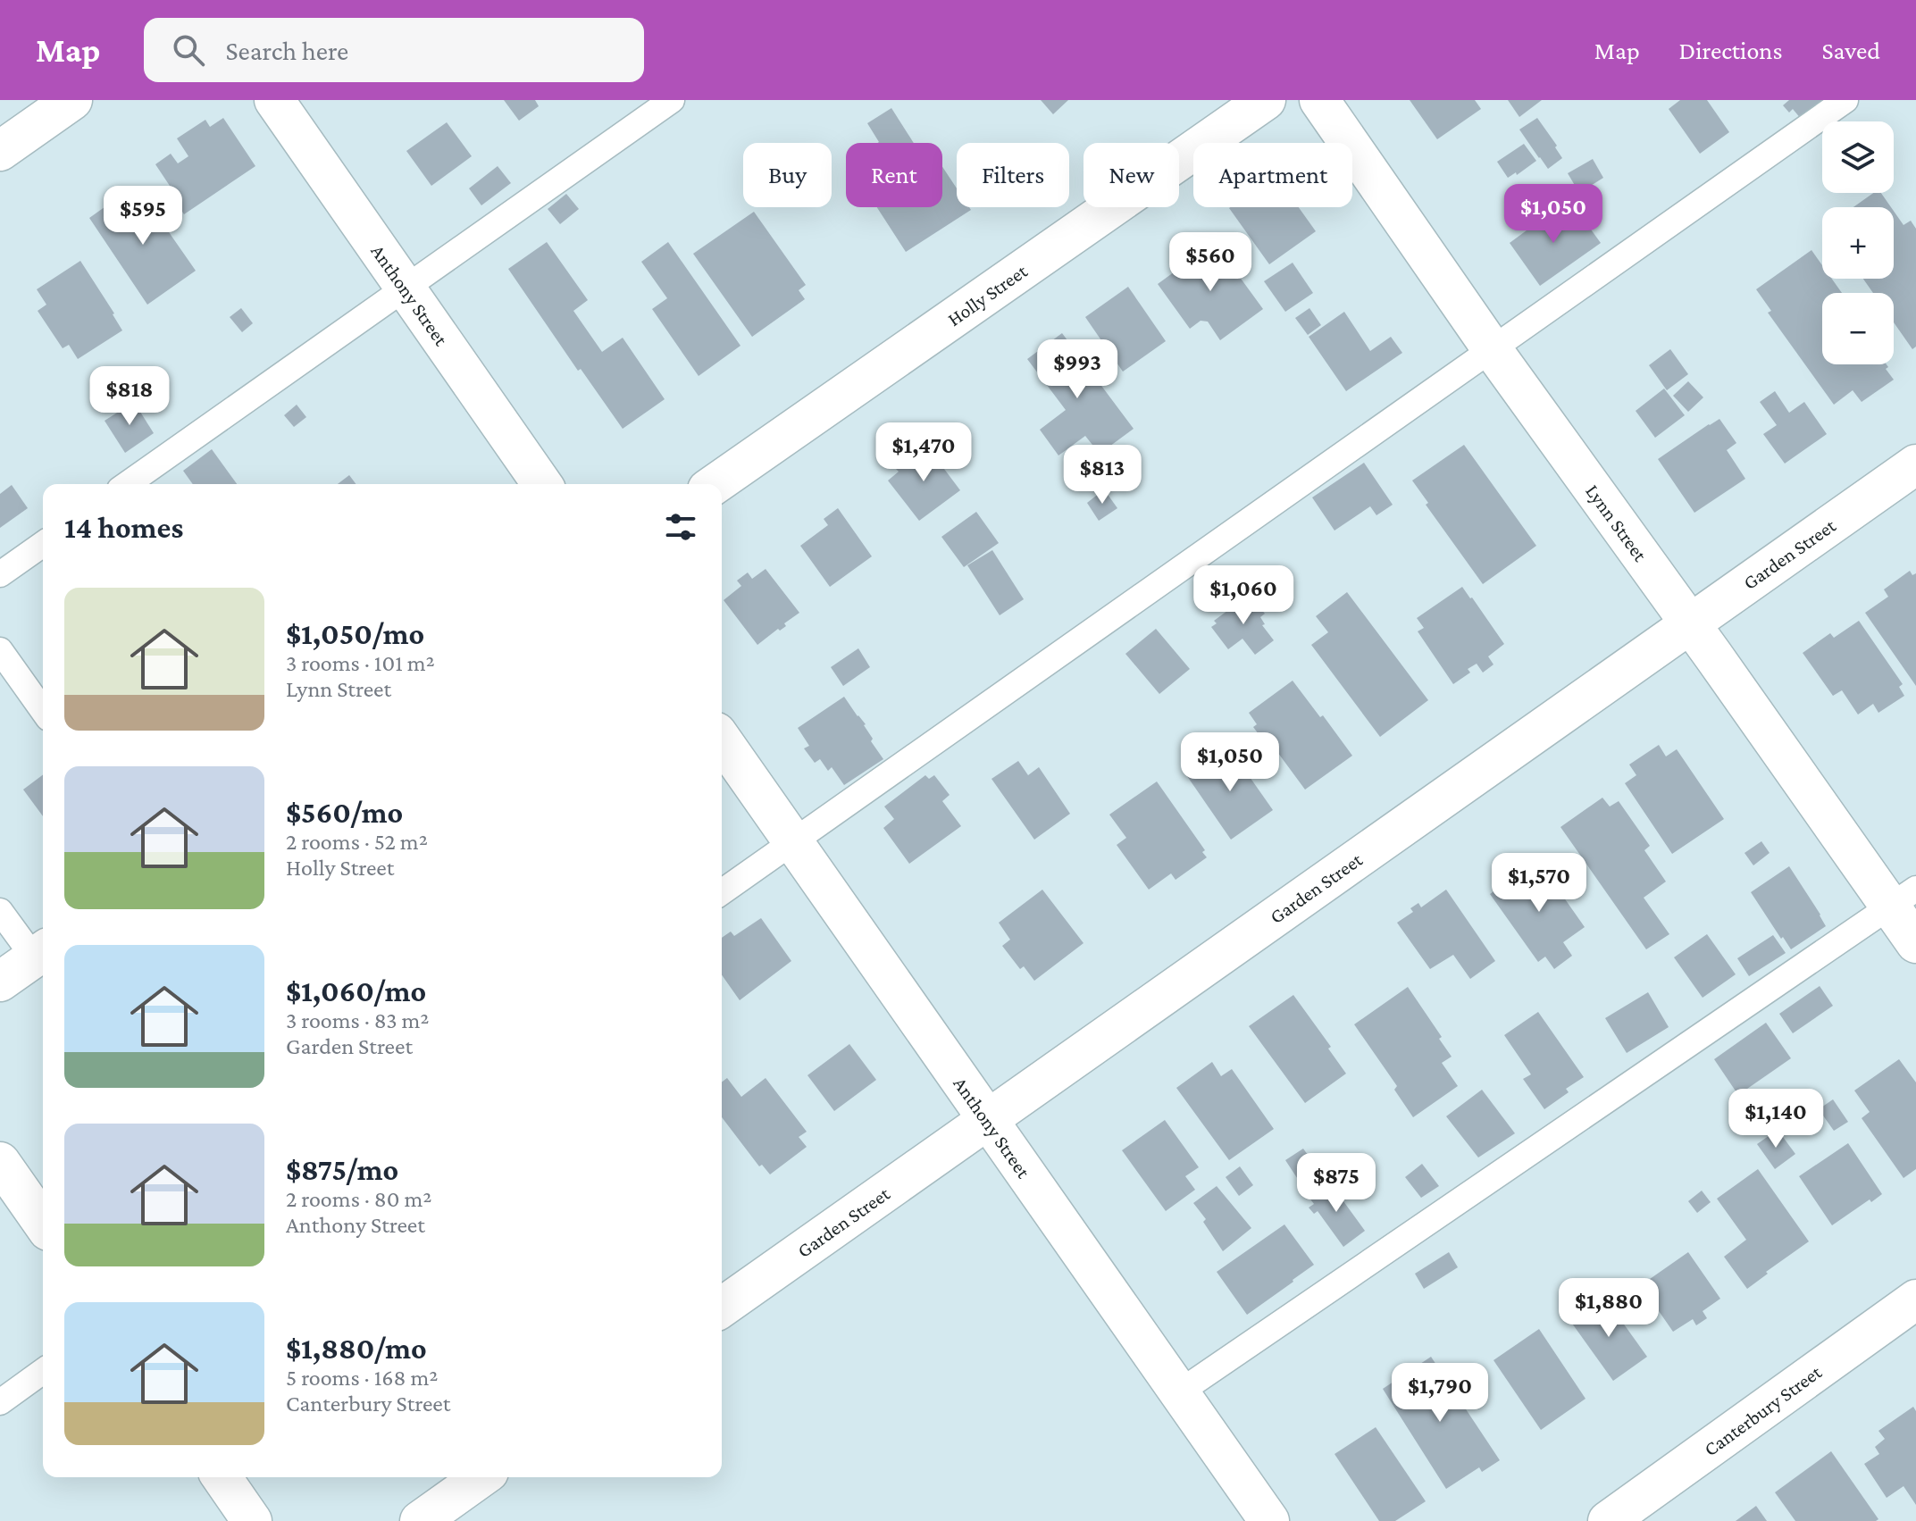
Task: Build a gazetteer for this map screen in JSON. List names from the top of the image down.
{
  "streets": {
    "street": [
      "Anthony Street",
      "Holly Street",
      "Lynn Street",
      "Garden Street",
      "Canterbury Street"
    ]
  },
  "crossings": [
    ["Anthony Street", "Garden Street"],
    ["Lynn Street", "Garden Street"]
  ],
  "page": {
    "header": "Map",
    "search": "Search here",
    "nav": ["Map", "Directions", "Saved"],
    "map_buttons": ["+", "−"],
    "chip": [
      "Buy",
      "Rent",
      "Filters",
      "New",
      "Apartment"
    ],
    "price": [
      "$1,050",
      "$595",
      "$560",
      "$993",
      "$818",
      "$1,470",
      "$813",
      "$1,060",
      "$1,050",
      "$1,570",
      "$1,140",
      "$875",
      "$1,880",
      "$1,790"
    ],
    "heading": "14 homes",
    "list": [
      {
        "name": "$1,050/mo",
        "note": "3 rooms · 101 m² · Lynn Street"
      },
      {
        "name": "$560/mo",
        "note": "2 rooms · 52 m² · Holly Street"
      },
      {
        "name": "$1,060/mo",
        "note": "3 rooms · 83 m² · Garden Street"
      },
      {
        "name": "$875/mo",
        "note": "2 rooms · 80 m² · Anthony Street"
      },
      {
        "name": "$1,880/mo",
        "note": "5 rooms · 168 m² · Canterbury Street"
      }
    ]
  }
}
